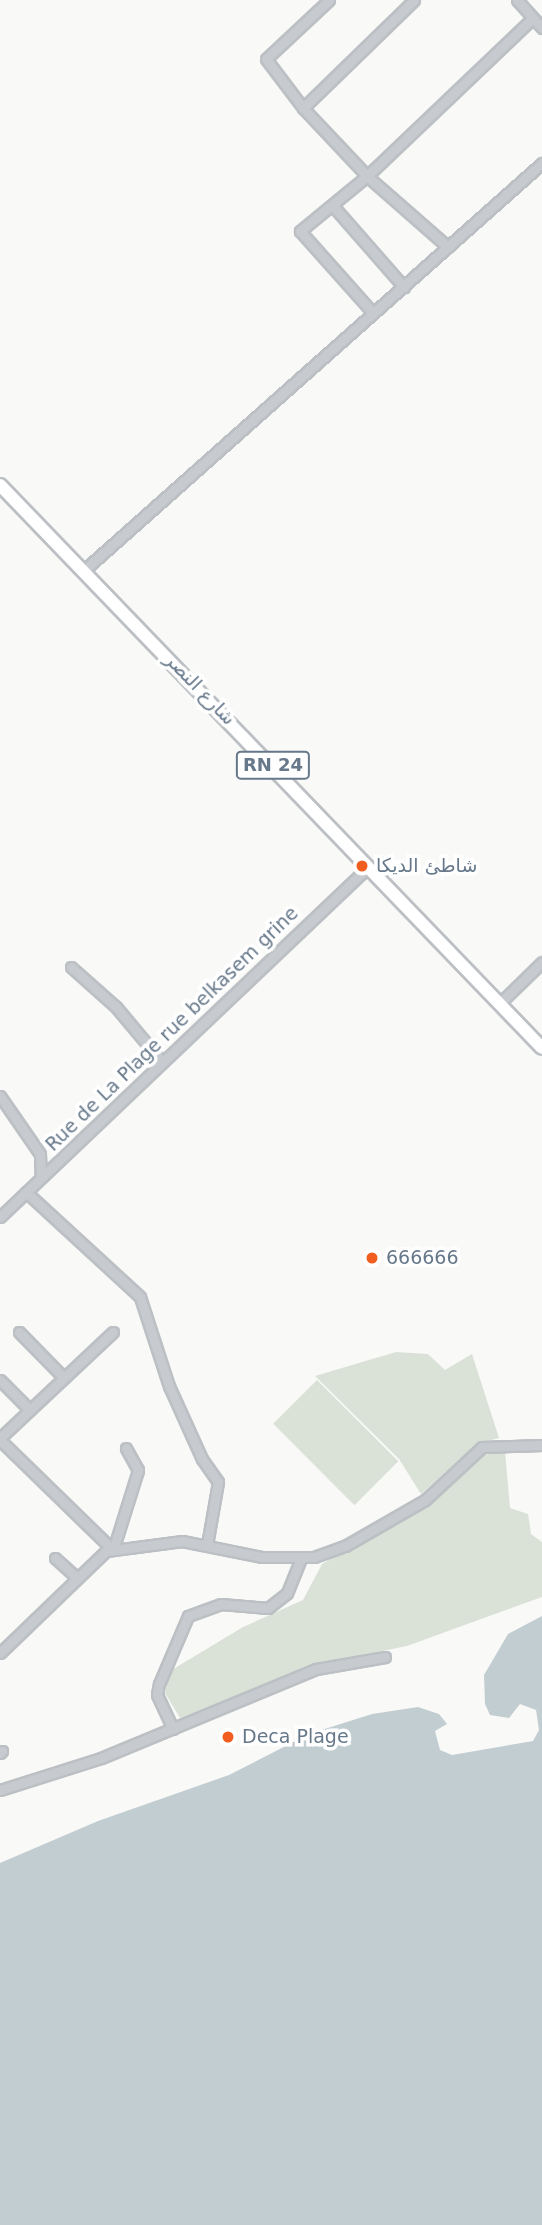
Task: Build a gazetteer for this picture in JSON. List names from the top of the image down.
{
  "streets": {
    "main road": ["شارع النصر", "RN 24"],
    "street": ["Rue de La Plage rue belkasem grine"]
  },
  "crossings": [
    ["شارع النصر", "Rue de La Plage rue belkasem grine"]
  ],
  "places": ["شاطئ الديكا", "666666", "Deca Plage"]
}
